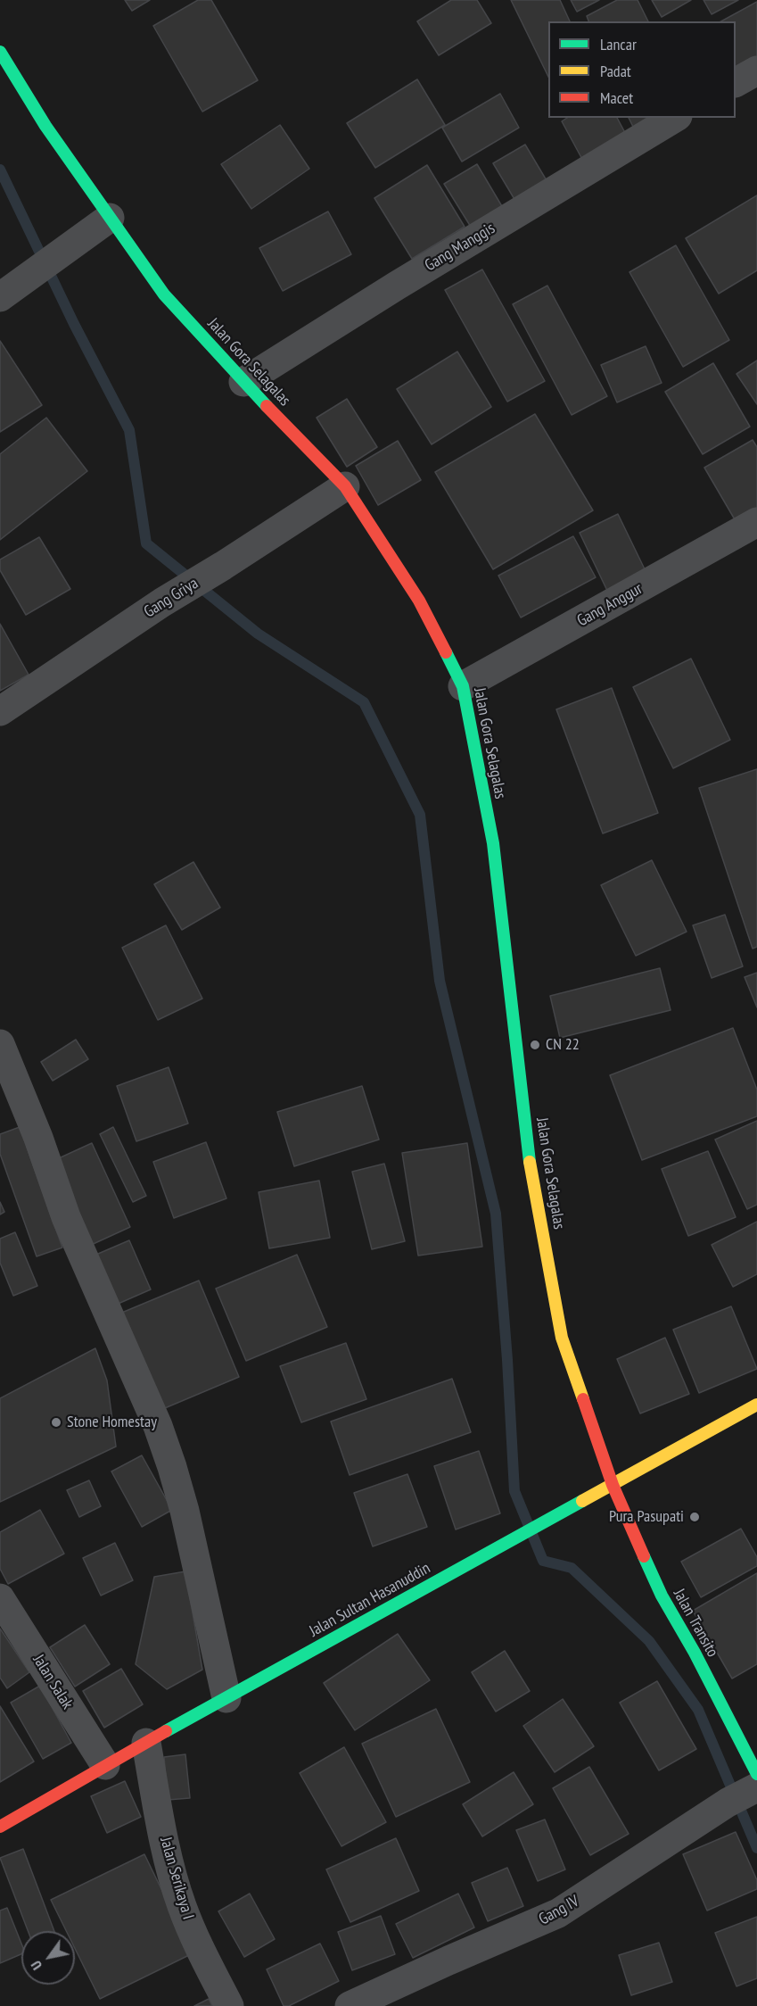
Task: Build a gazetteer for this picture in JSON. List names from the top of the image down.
{
  "streets": {
    "street": [
      "Gang Manggis",
      "Jalan Gora Selagalas",
      "Gang Griya",
      "Gang Anggur",
      "Jalan Sultan Hasanuddin",
      "Jalan Transito",
      "Jalan Salak",
      "Jalan Serikaya I",
      "Gang IV"
    ]
  },
  "crossings": [
    ["Gang Manggis", "Jalan Gora Selagalas"],
    ["Jalan Gora Selagalas", "Gang Griya"],
    ["Jalan Gora Selagalas", "Gang Anggur"],
    ["Jalan Gora Selagalas", "Jalan Sultan Hasanuddin"],
    ["Jalan Gora Selagalas", "Jalan Transito"],
    ["Jalan Sultan Hasanuddin", "Jalan Transito"],
    ["Jalan Sultan Hasanuddin", "Jalan Salak"],
    ["Jalan Sultan Hasanuddin", "Jalan Serikaya I"],
    ["Jalan Transito", "Gang IV"]
  ],
  "places": ["CN 22", "Stone Homestay", "Pura Pasupati"],
  "legend": ["Lancar", "Padat", "Macet"],
  "north": "bottom left"
}
